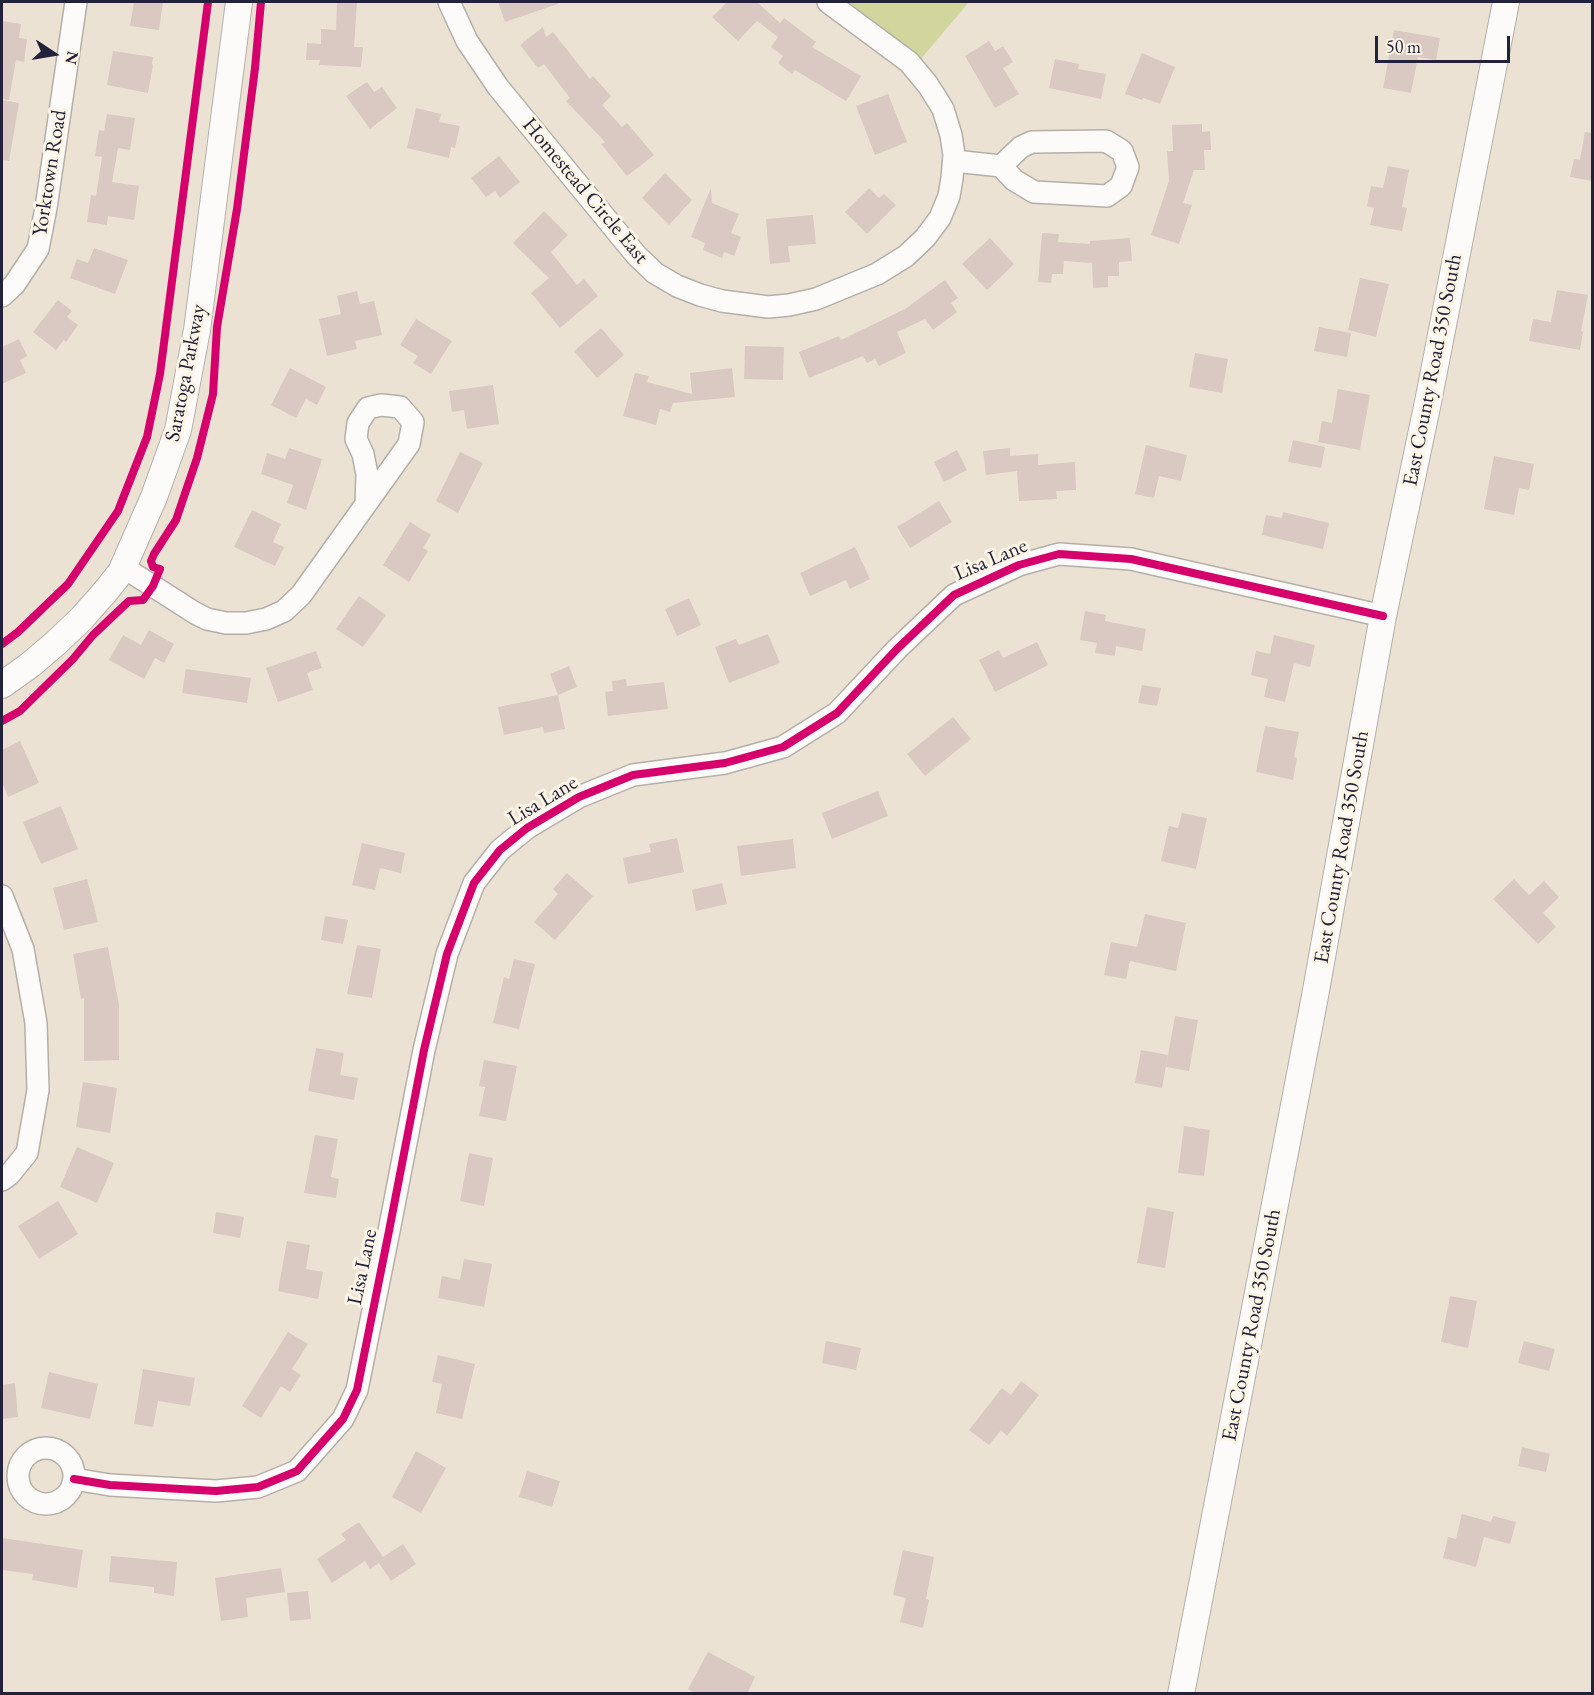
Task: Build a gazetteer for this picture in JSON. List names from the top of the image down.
{
  "streets": {
    "street": [
      "Yorktown Road",
      "Homestead Circle East",
      "East County Road 350 South",
      "Saratoga Parkway",
      "Lisa Lane"
    ]
  },
  "crossings": [
    ["East County Road 350 South", "Lisa Lane"]
  ],
  "scale_bar": "50 m",
  "north": "right"
}
